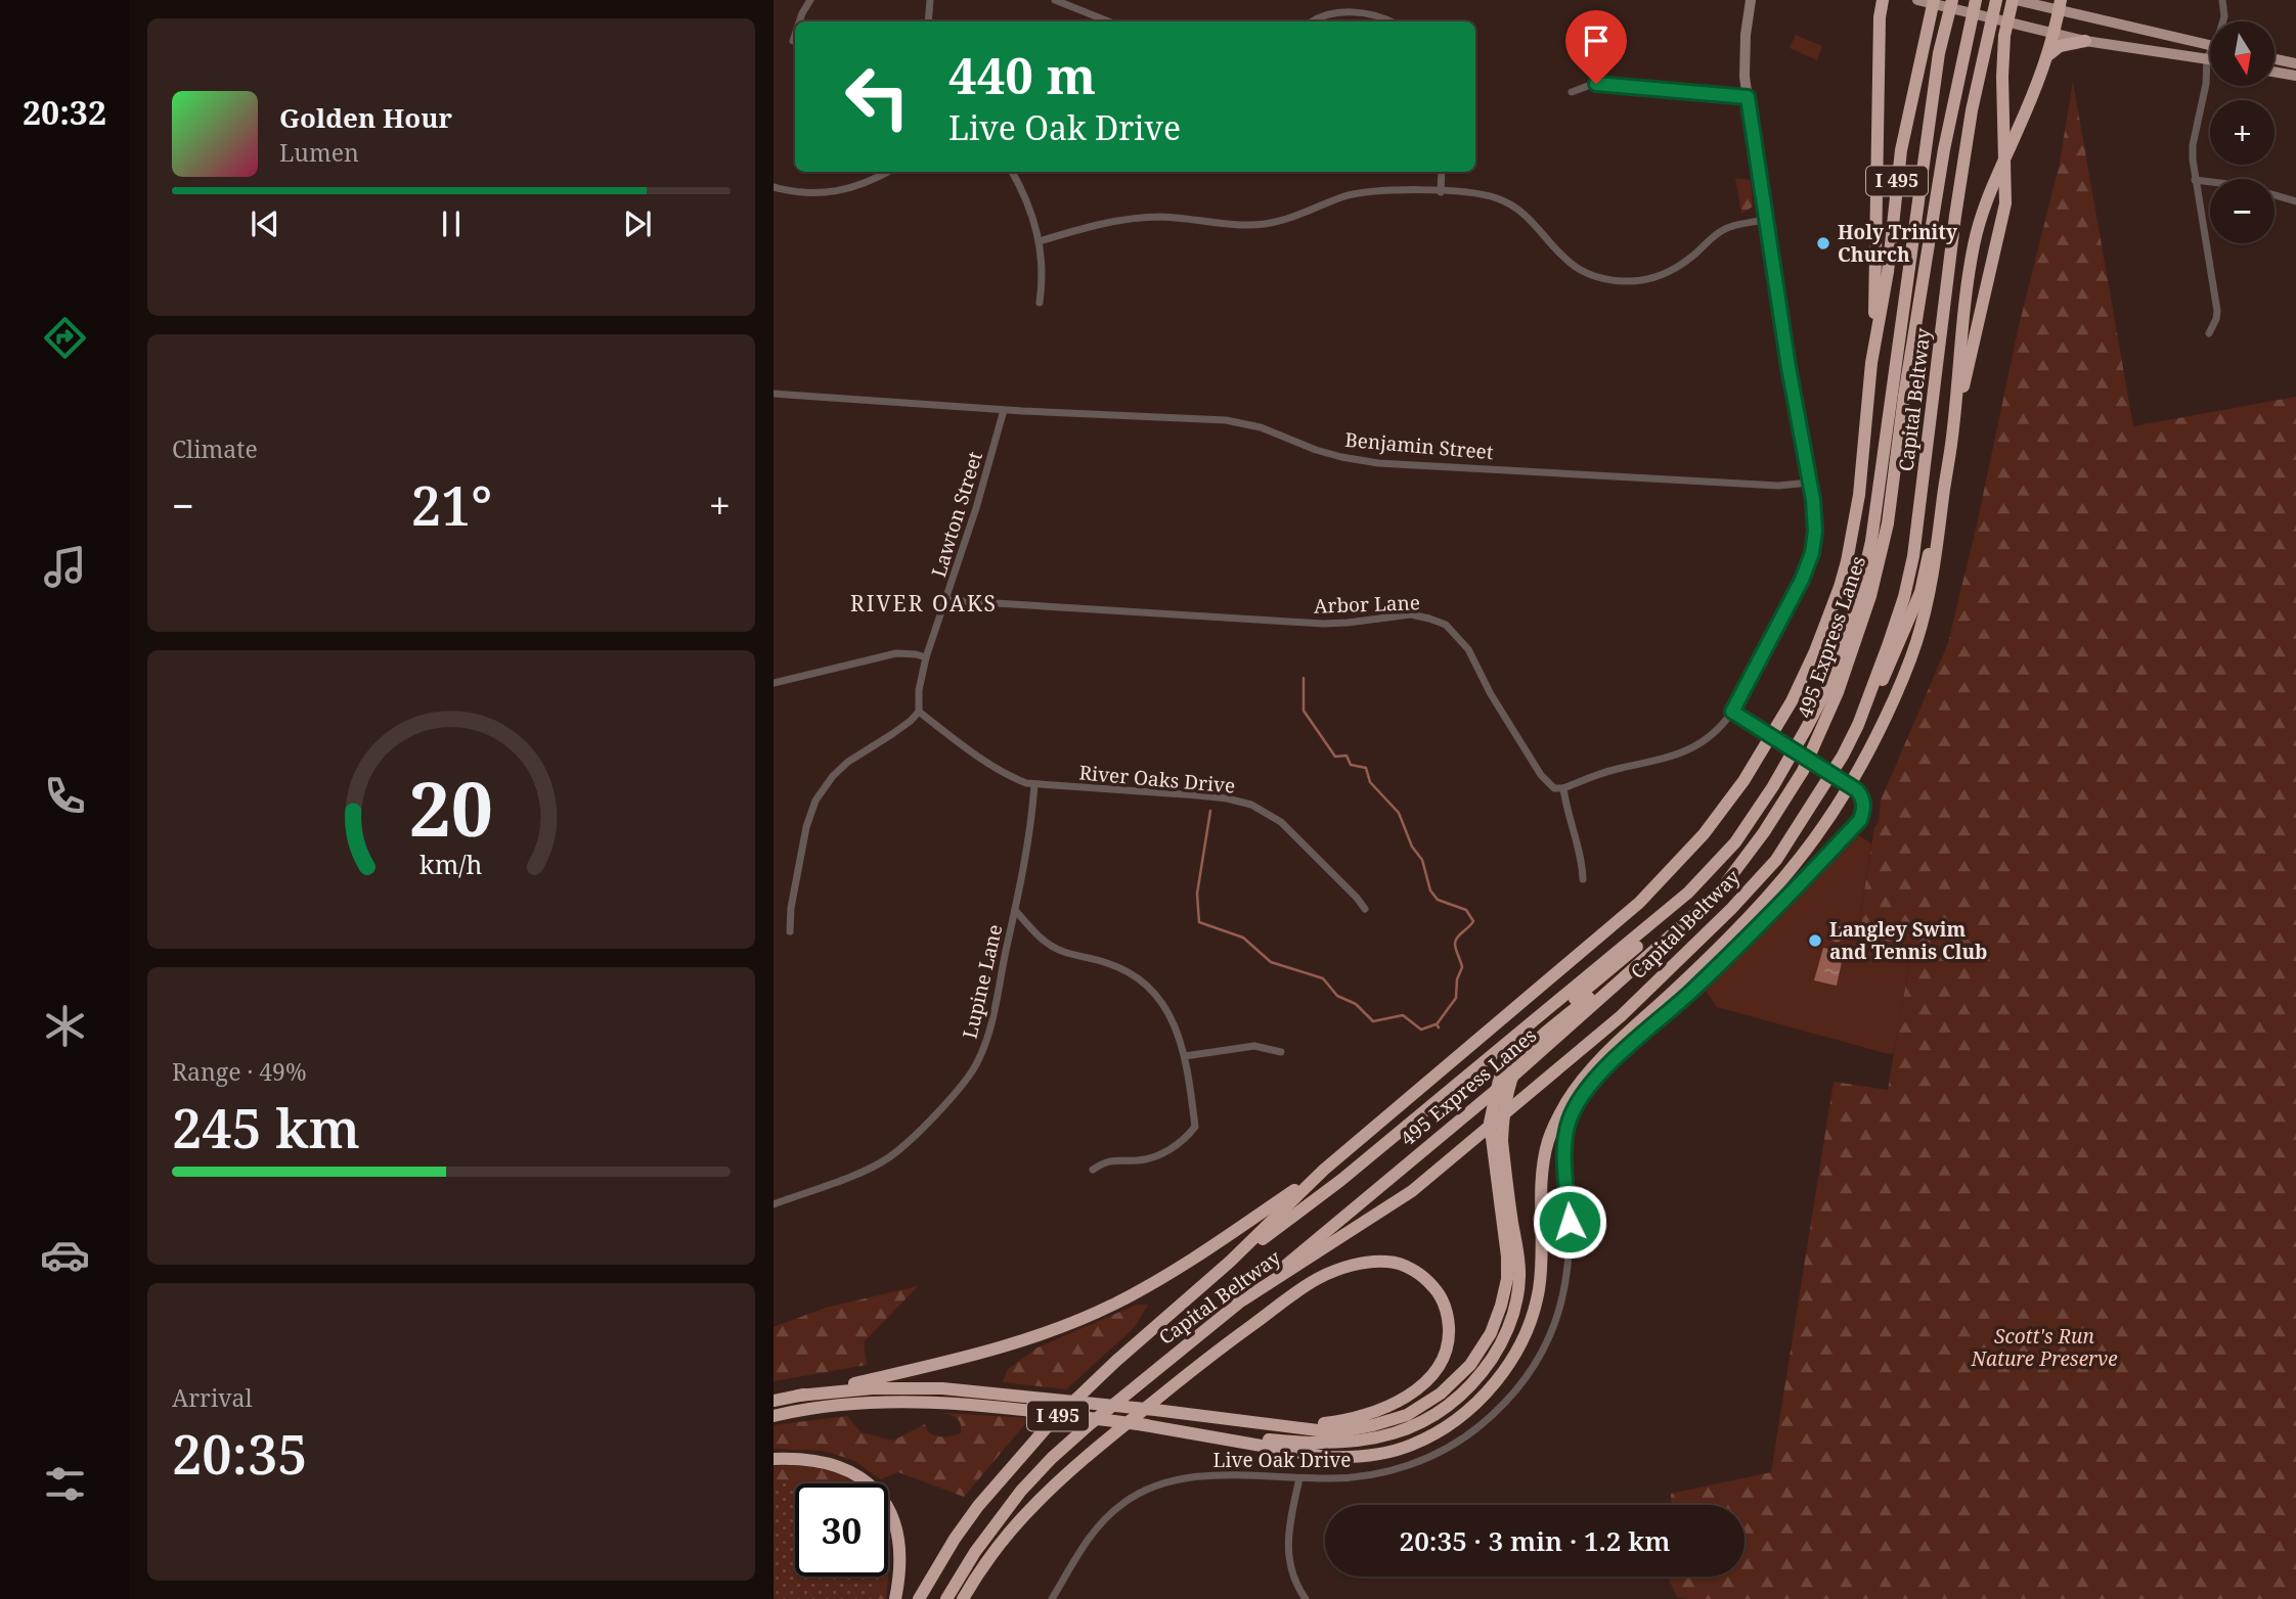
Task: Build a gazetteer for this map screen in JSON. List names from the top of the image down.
{
  "streets": {
    "highway": ["I 495", "Capital Beltway", "495 Express Lanes"],
    "street": [
      "Benjamin Street",
      "Lawton Street",
      "Arbor Lane",
      "River Oaks Drive",
      "Lupine Lane",
      "Live Oak Drive"
    ]
  },
  "crossings": [
    ["Capital Beltway", "495 Express Lanes"],
    ["Benjamin Street", "Lawton Street"],
    ["Lawton Street", "Arbor Lane"]
  ],
  "districts": ["RIVER OAKS"],
  "parks": ["Scott's Run Nature Preserve"],
  "places": ["Holy Trinity Church", "Langley Swim and Tennis Club"],
  "north": "bottom",
  "page": {
    "tabs": "20:32",
    "map_buttons": ["+", "−"],
    "turn": ["440 m", "Live Oak Drive"],
    "song": ["Golden Hour", "Lumen"],
    "tile": [
      "Climate",
      ["Range · 49%", "245 km"],
      ["Arrival", "20:35"]
    ],
    "heat": ["−", "21°", "+"],
    "limit": "30",
    "trip": "20:35 · 3 min · 1.2 km",
    "gauge": ["20", "km/h"]
  }
}
